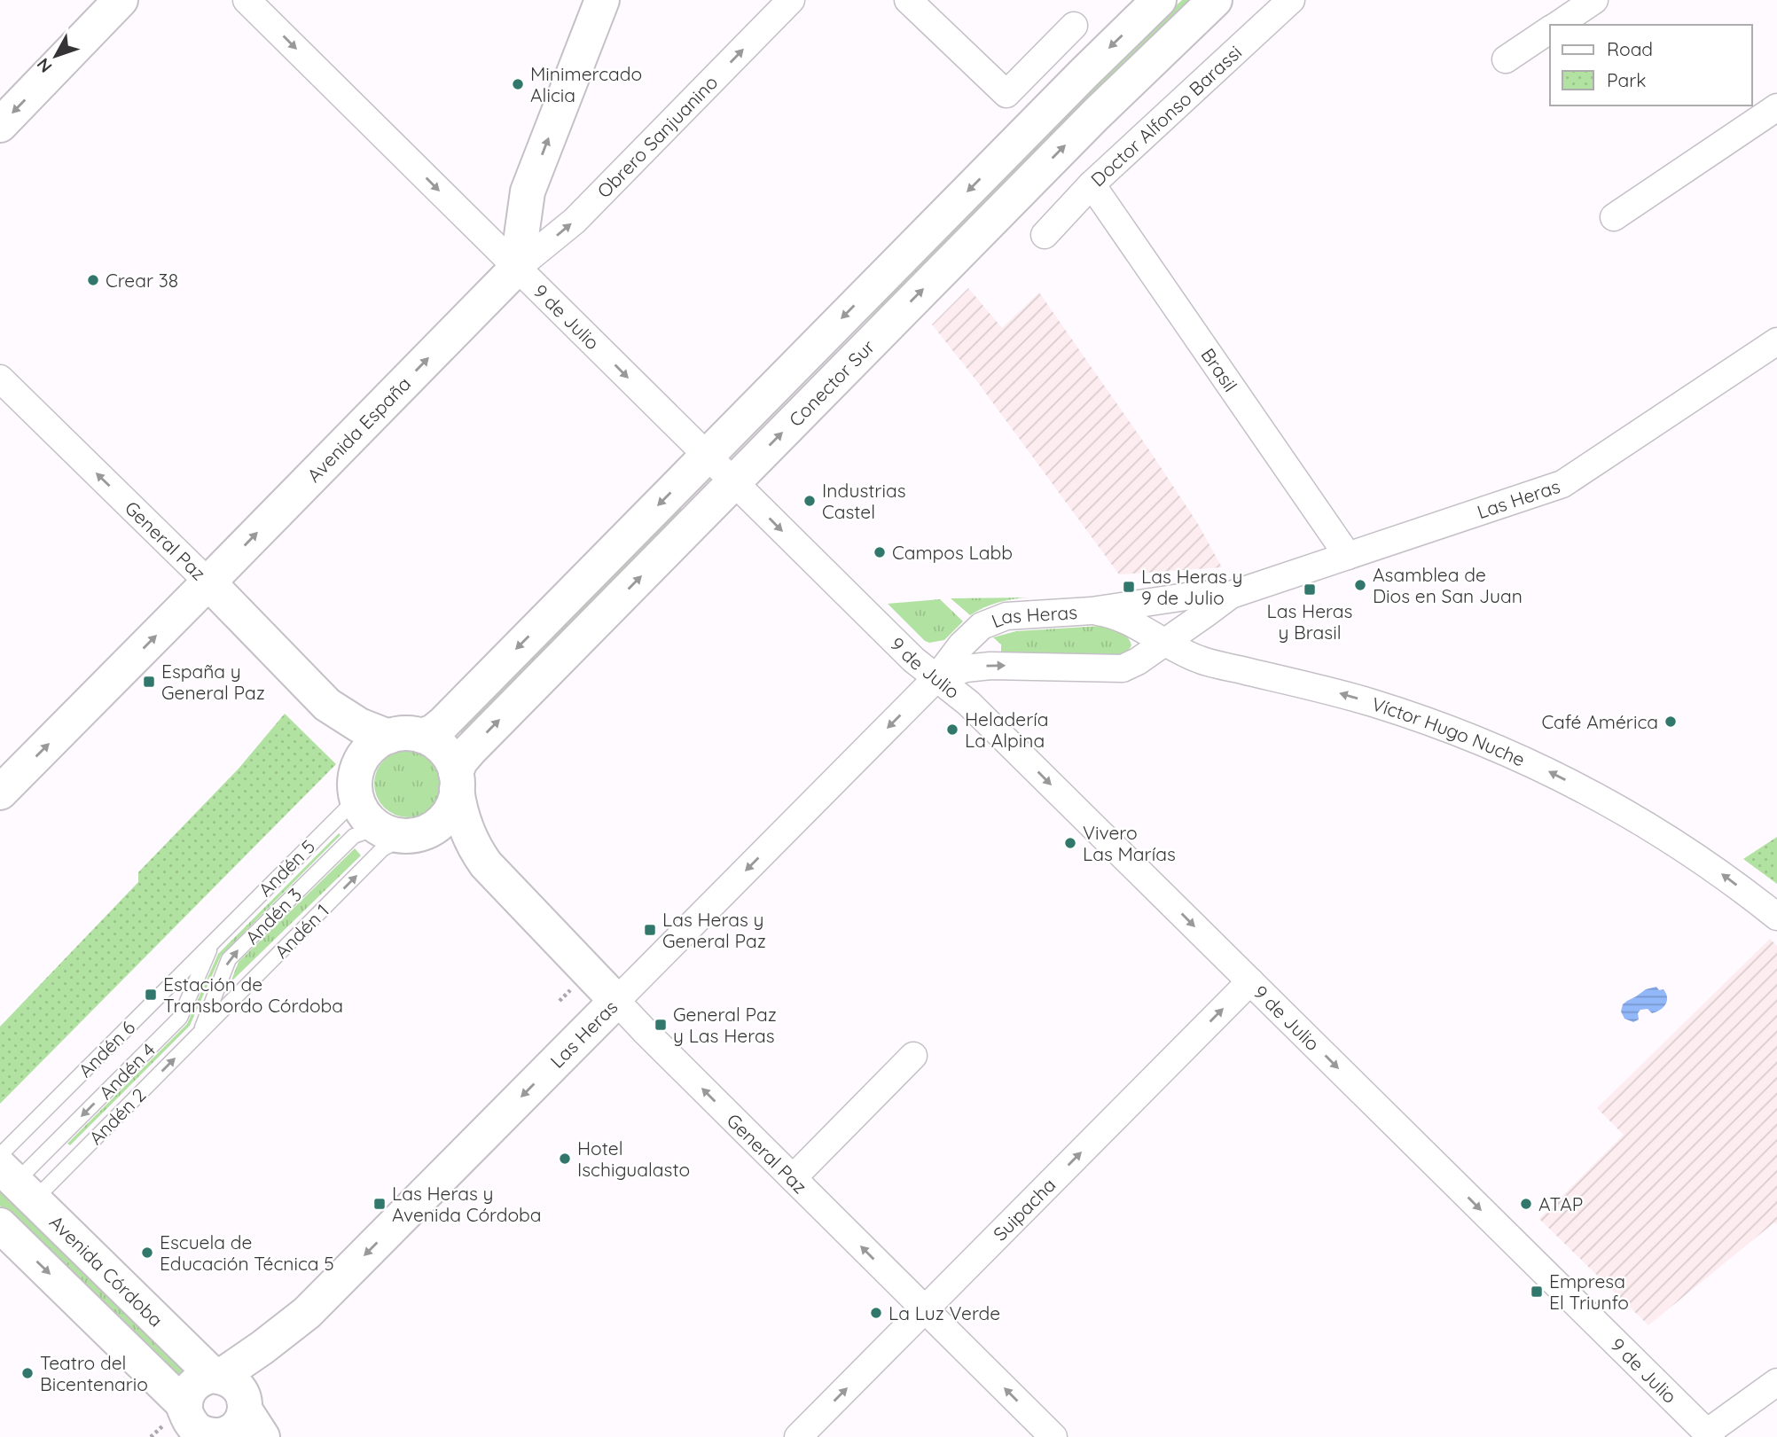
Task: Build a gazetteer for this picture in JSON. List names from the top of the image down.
{
  "streets": {
    "main road": [
      "Conector Sur",
      "Avenida España",
      "Las Heras",
      "General Paz",
      "Avenida Córdoba"
    ],
    "street": [
      "Doctor Alfonso Barassi",
      "Obrero Sanjuanino",
      "9 de Julio",
      "Brasil",
      "Víctor Hugo Nuche",
      "Suipacha"
    ],
    "lane": [
      "Andén 5",
      "Andén 3",
      "Andén 1",
      "Andén 6",
      "Andén 4",
      "Andén 2"
    ]
  },
  "crossings": [
    ["Doctor Alfonso Barassi", "Brasil"],
    ["Obrero Sanjuanino", "9 de Julio"],
    ["Obrero Sanjuanino", "Avenida España"],
    ["9 de Julio", "Conector Sur"],
    ["9 de Julio", "Avenida España"],
    ["9 de Julio", "Las Heras"],
    ["9 de Julio", "Suipacha"],
    ["Brasil", "Las Heras"],
    ["Conector Sur", "General Paz"],
    ["Conector Sur", "Andén 5"],
    ["Conector Sur", "Andén 3"],
    ["Conector Sur", "Andén 1"],
    ["Avenida España", "General Paz"],
    ["Las Heras", "General Paz"],
    ["Las Heras", "Víctor Hugo Nuche"],
    ["Las Heras", "Avenida Córdoba"],
    ["General Paz", "Andén 5"],
    ["General Paz", "Andén 3"],
    ["General Paz", "Andén 1"],
    ["General Paz", "Suipacha"],
    ["Andén 5", "Andén 3"],
    ["Andén 5", "Andén 1"],
    ["Andén 5", "Andén 6"],
    ["Andén 5", "Andén 4"],
    ["Andén 3", "Andén 1"],
    ["Andén 3", "Andén 2"],
    ["Andén 1", "Andén 2"],
    ["Andén 6", "Andén 4"],
    ["Andén 6", "Andén 2"],
    ["Andén 6", "Avenida Córdoba"],
    ["Andén 4", "Andén 2"],
    ["Andén 4", "Avenida Córdoba"],
    ["Andén 2", "Avenida Córdoba"]
  ],
  "one_way": [
    "Obrero Sanjuanino",
    "9 de Julio",
    "Avenida España",
    "General Paz",
    "Víctor Hugo Nuche",
    "Andén 3",
    "Andén 1",
    "Andén 4",
    "Andén 2",
    "Suipacha"
  ],
  "places": {
    "other": [
      "Minimercado Alicia",
      "Crear 38",
      "Industrias Castel",
      "Campos Labb",
      "Asamblea de Dios en San Juan",
      "Café América",
      "Heladería La Alpina",
      "Vivero Las Marías",
      "Hotel Ischigualasto",
      "ATAP",
      "Escuela de Educación Técnica 5",
      "La Luz Verde",
      "Teatro del Bicentenario"
    ],
    "transit": [
      "Las Heras y 9 de Julio",
      "Las Heras y Brasil",
      "España y General Paz",
      "Las Heras y General Paz",
      "Estación de Transbordo Córdoba",
      "General Paz y Las Heras",
      "Las Heras y Avenida Córdoba",
      "Empresa El Triunfo"
    ]
  },
  "legend": ["Road", "Park"],
  "north": "bottom left"
}
